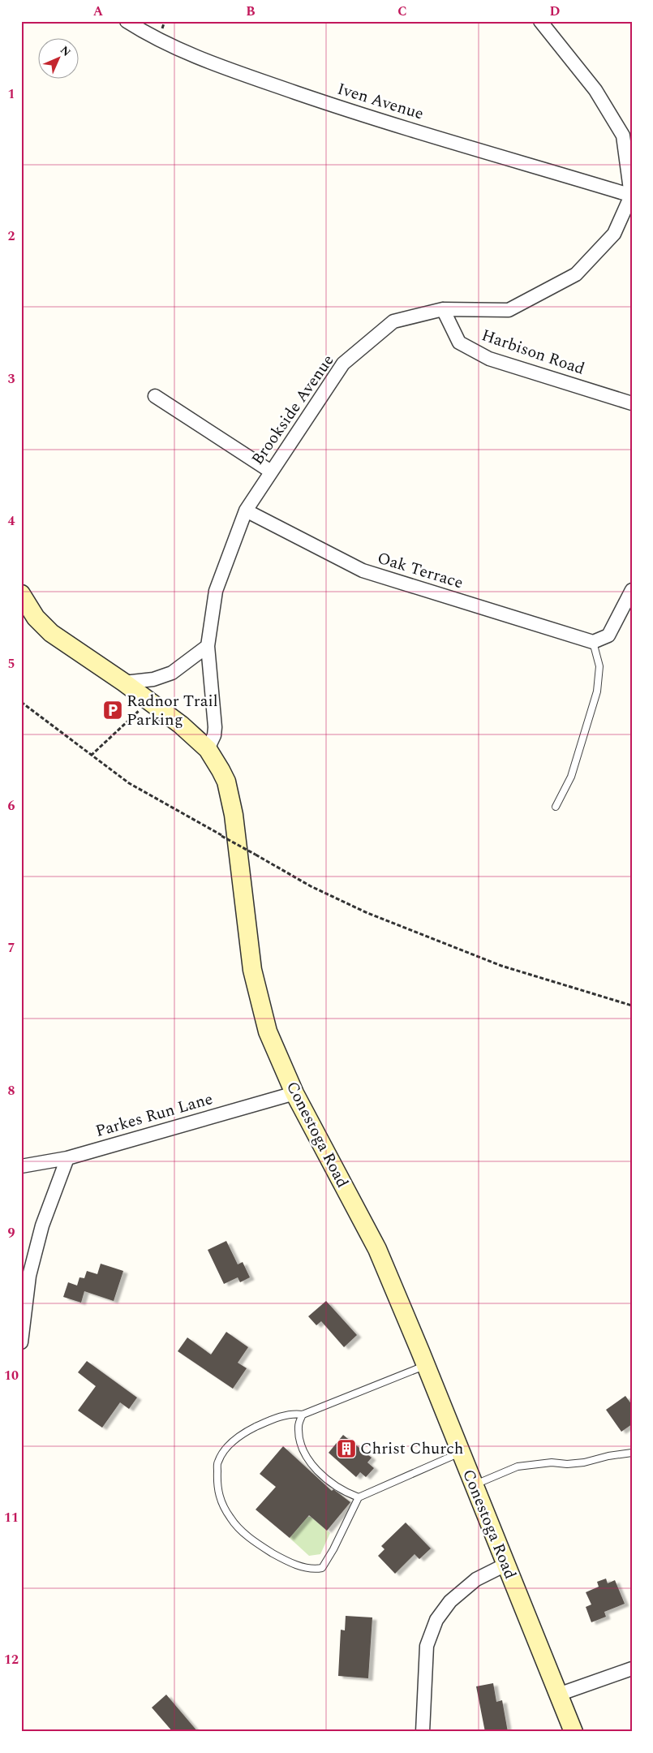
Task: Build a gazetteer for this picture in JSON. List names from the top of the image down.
{
  "streets": {
    "main road": ["Conestoga Road"],
    "street": [
      "Iven Avenue",
      "Harbison Road",
      "Brookside Avenue",
      "Oak Terrace",
      "Parkes Run Lane"
    ]
  },
  "crossings": [
    ["Iven Avenue", "Brookside Avenue"],
    ["Harbison Road", "Brookside Avenue"],
    ["Brookside Avenue", "Oak Terrace"],
    ["Brookside Avenue", "Conestoga Road"],
    ["Parkes Run Lane", "Conestoga Road"]
  ],
  "places": {
    "parking": ["Radnor Trail Parking"],
    "building": ["Christ Church"]
  },
  "north": "top right",
  "grid": {
    "columns": [
      "A",
      "B",
      "C",
      "D"
    ],
    "rows": [
      "1",
      "2",
      "3",
      "4",
      "5",
      "6",
      "7",
      "8",
      "9",
      "10",
      "11",
      "12"
    ]
  }
}
